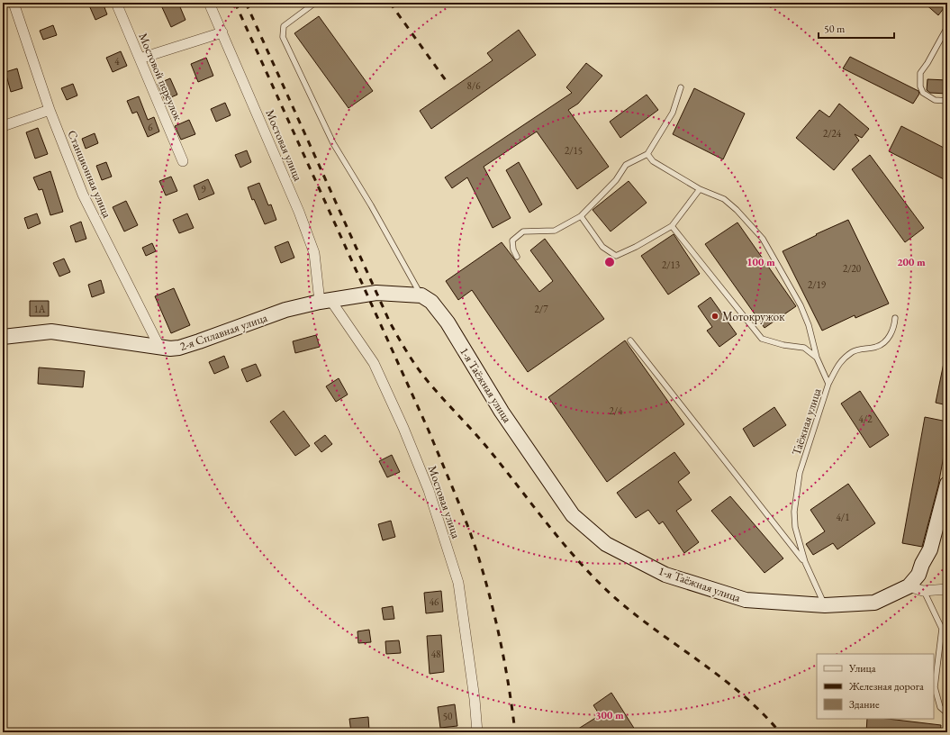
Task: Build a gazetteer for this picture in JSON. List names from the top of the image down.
{
  "streets": {
    "street": [
      "Мостовой переулок",
      "Мостовая улица",
      "Станционная улица",
      "2-я Сплавная улица",
      "1-я Таёжная улица"
    ],
    "lane": ["Таёжная улица"]
  },
  "crossings": [
    ["Мостовая улица", "2-я Сплавная улица"],
    ["Станционная улица", "2-я Сплавная улица"],
    ["2-я Сплавная улица", "1-я Таёжная улица"],
    ["1-я Таёжная улица", "Таёжная улица"]
  ],
  "places": ["Мотокружок"],
  "house_numbers": [
    "4",
    "8/6",
    "6",
    "2/24",
    "2/15",
    "9",
    "2/13",
    "2/20",
    "2/19",
    "1А",
    "2/7",
    "2/4",
    "4/2",
    "4/1",
    "46",
    "48",
    "50"
  ],
  "legend": ["Улица", "Железная дорога", "Здание"],
  "scale_bar": "50 m",
  "rings": ["100 m", "200 m", "300 m"]
}
